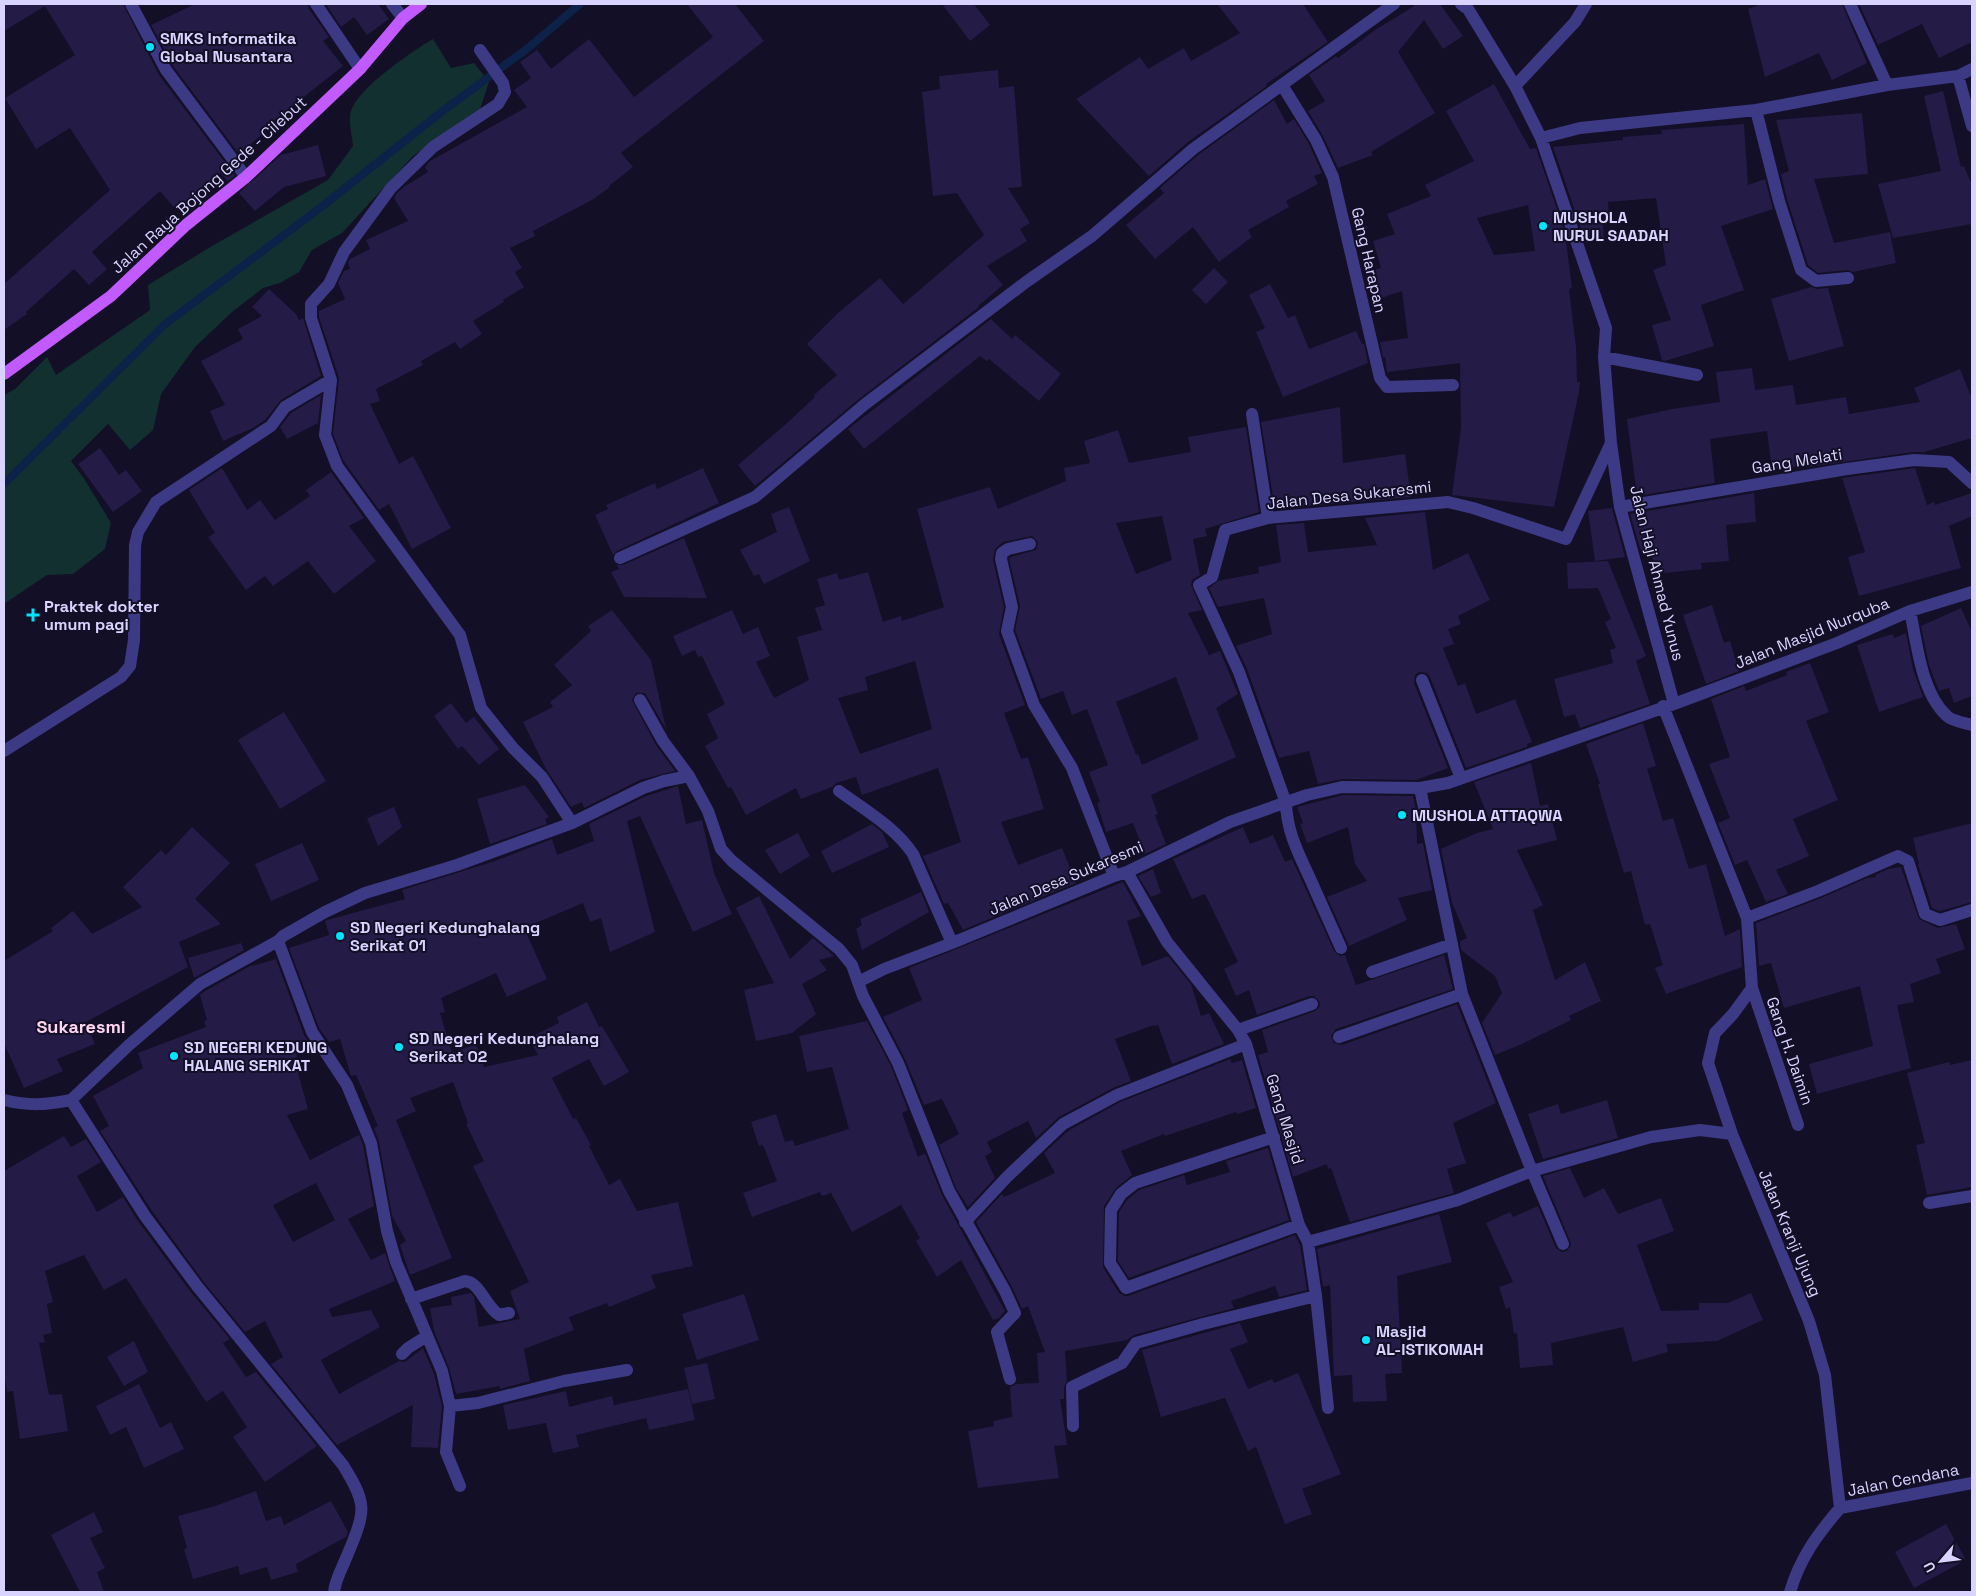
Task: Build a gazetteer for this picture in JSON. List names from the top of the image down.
{
  "streets": {
    "main road": ["Jalan Raya Bojong Gede - Cilebut"],
    "street": [
      "Gang Harapan",
      "Gang Melati",
      "Jalan Desa Sukaresmi",
      "Jalan Haji Ahmad Yunus",
      "Jalan Masjid Nurquba",
      "Gang H. Daimin",
      "Gang Masjid",
      "Jalan Kranji Ujung",
      "Jalan Cendana"
    ]
  },
  "crossings": [
    ["Gang Melati", "Jalan Haji Ahmad Yunus"],
    ["Jalan Desa Sukaresmi", "Jalan Haji Ahmad Yunus"],
    ["Jalan Desa Sukaresmi", "Jalan Masjid Nurquba"],
    ["Jalan Desa Sukaresmi", "Gang Masjid"],
    ["Jalan Haji Ahmad Yunus", "Jalan Masjid Nurquba"],
    ["Jalan Haji Ahmad Yunus", "Gang H. Daimin"],
    ["Jalan Haji Ahmad Yunus", "Jalan Kranji Ujung"],
    ["Gang H. Daimin", "Jalan Kranji Ujung"],
    ["Jalan Kranji Ujung", "Jalan Cendana"]
  ],
  "districts": ["Sukaresmi"],
  "places": {
    "other": [
      "SMKS Informatika Global Nusantara",
      "MUSHOLA NURUL SAADAH",
      "MUSHOLA ATTAQWA",
      "SD Negeri Kedunghalang Serikat 01",
      "SD Negeri Kedunghalang Serikat 02",
      "SD NEGERI KEDUNG HALANG SERIKAT",
      "Masjid AL-ISTIKOMAH"
    ],
    "health": ["Praktek dokter umum pagi"]
  },
  "north": "bottom left"
}
